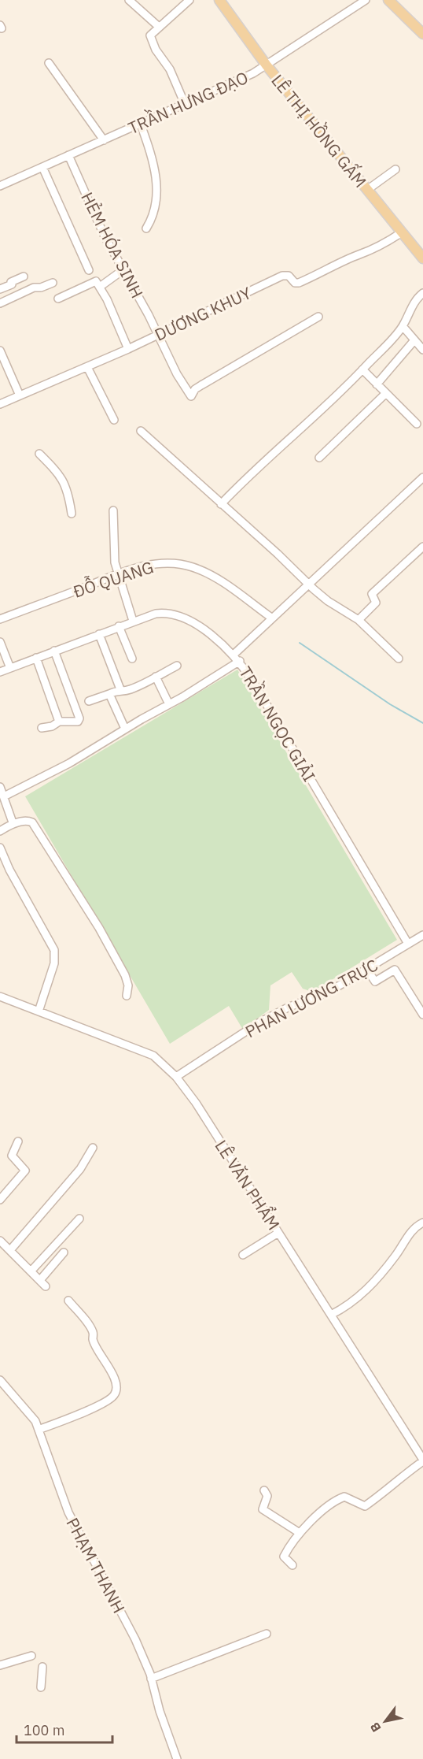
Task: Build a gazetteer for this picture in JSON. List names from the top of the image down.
{
  "streets": {
    "main road": ["LÊ THỊ HỒNG GẤM"],
    "street": [
      "TRẦN HƯNG ĐẠO",
      "HẺM HÓA SINH",
      "DƯƠNG KHUY",
      "ĐỖ QUANG",
      "TRẦN NGỌC GIẢI",
      "PHAN LƯƠNG TRỰC",
      "LÊ VĂN PHẨM",
      "PHẠM THANH"
    ]
  },
  "crossings": [
    ["TRẦN HƯNG ĐẠO", "LÊ THỊ HỒNG GẤM"],
    ["TRẦN HƯNG ĐẠO", "HẺM HÓA SINH"],
    ["LÊ THỊ HỒNG GẤM", "DƯƠNG KHUY"],
    ["HẺM HÓA SINH", "DƯƠNG KHUY"],
    ["TRẦN NGỌC GIẢI", "PHAN LƯƠNG TRỰC"],
    ["PHAN LƯƠNG TRỰC", "LÊ VĂN PHẨM"]
  ],
  "scale_bar": "100 m",
  "north": "bottom left"
}
